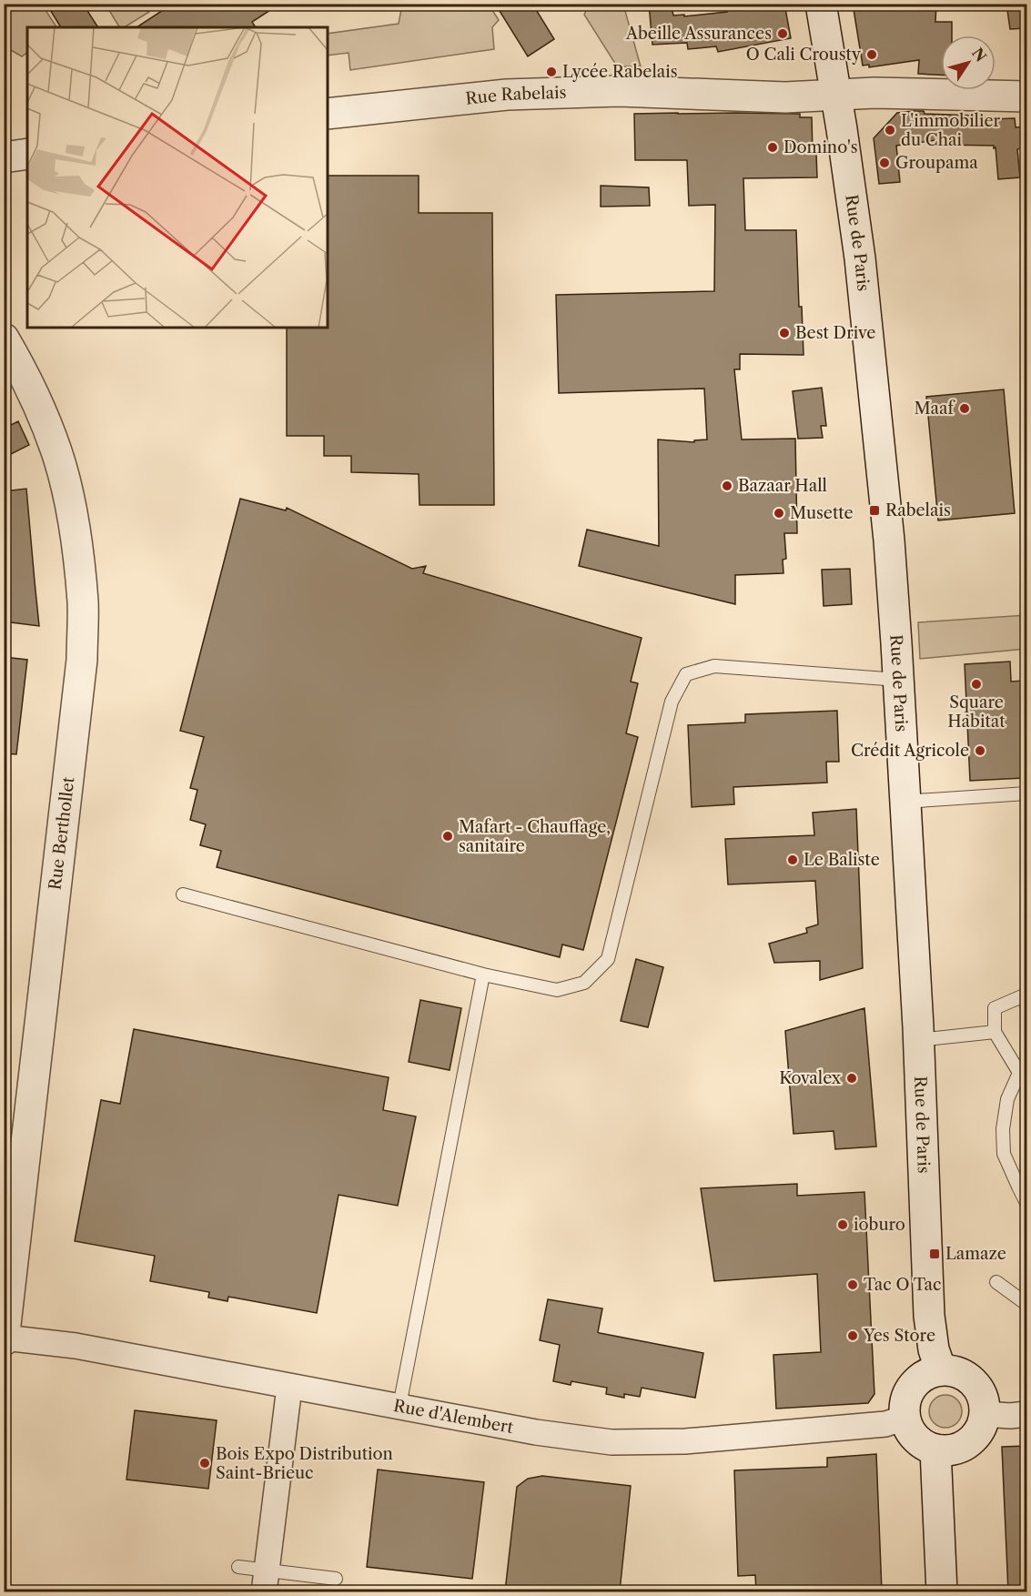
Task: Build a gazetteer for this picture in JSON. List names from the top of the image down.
{
  "streets": {
    "main road": ["Rue Rabelais", "Rue de Paris", "Rue Berthollet"],
    "street": ["Rue d'Alembert"]
  },
  "crossings": [
    ["Rue Rabelais", "Rue de Paris"],
    ["Rue de Paris", "Rue d'Alembert"],
    ["Rue Berthollet", "Rue d'Alembert"]
  ],
  "places": {
    "other": [
      "Abeille Assurances",
      "O Cali Crousty",
      "Lycée Rabelais",
      "L'immobilier du Chai",
      "Domino's",
      "Groupama",
      "Best Drive",
      "Maaf",
      "Bazaar Hall",
      "Musette",
      "Square Habitat",
      "Crédit Agricole",
      "Mafart - Chauffage, sanitaire",
      "Le Baliste",
      "Kovalex",
      "ioburo",
      "Tac O Tac",
      "Yes Store",
      "Bois Expo Distribution Saint-Brieuc"
    ],
    "transit": ["Rabelais", "Lamaze"]
  },
  "north": "top right"
}
